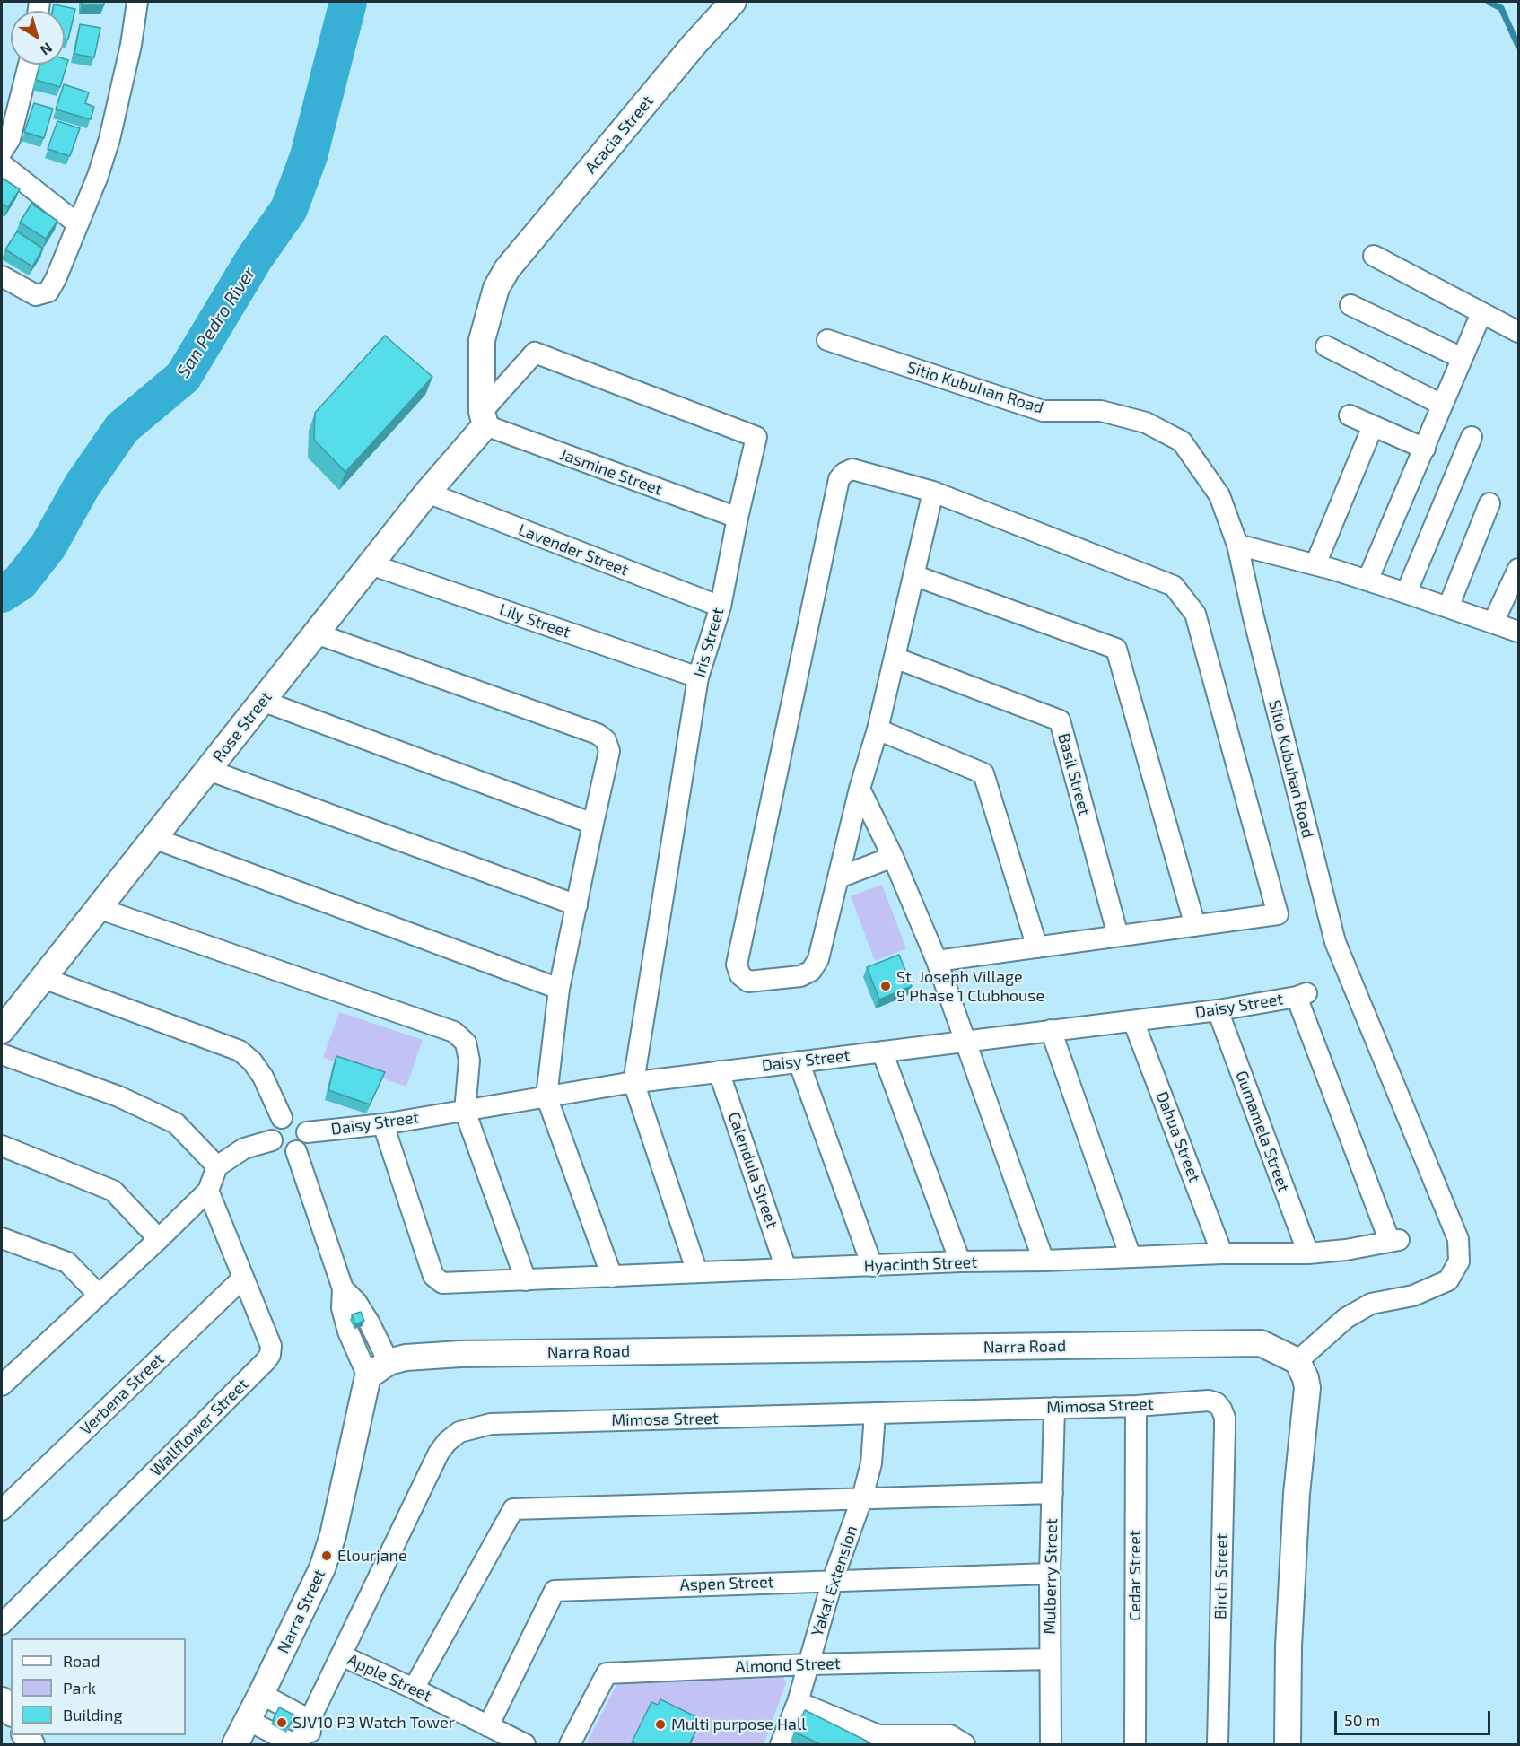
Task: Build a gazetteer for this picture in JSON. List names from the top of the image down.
{
  "streets": {
    "street": [
      "Acacia Street",
      "Sitio Kubuhan Road",
      "Jasmine Street",
      "Lavender Street",
      "Lily Street",
      "Iris Street",
      "Rose Street",
      "Basil Street",
      "Daisy Street",
      "Gumamela Street",
      "Dahua Street",
      "Calendula Street",
      "Hyacinth Street",
      "Narra Road",
      "Verbena Street",
      "Mimosa Street",
      "Wallflower Street",
      "Cedar Street",
      "Mulberry Street",
      "Birch Street",
      "Yakal Extension",
      "Aspen Street",
      "Narra Street",
      "Almond Street",
      "Apple Street"
    ]
  },
  "crossings": [
    ["Acacia Street", "Jasmine Street"],
    ["Acacia Street", "Iris Street"],
    ["Acacia Street", "Rose Street"],
    ["Sitio Kubuhan Road", "Narra Road"],
    ["Jasmine Street", "Iris Street"],
    ["Jasmine Street", "Rose Street"],
    ["Lavender Street", "Iris Street"],
    ["Lavender Street", "Rose Street"],
    ["Lily Street", "Iris Street"],
    ["Lily Street", "Rose Street"],
    ["Iris Street", "Rose Street"],
    ["Iris Street", "Daisy Street"],
    ["Daisy Street", "Gumamela Street"],
    ["Daisy Street", "Dahua Street"],
    ["Daisy Street", "Calendula Street"],
    ["Daisy Street", "Hyacinth Street"],
    ["Gumamela Street", "Hyacinth Street"],
    ["Dahua Street", "Hyacinth Street"],
    ["Calendula Street", "Hyacinth Street"],
    ["Narra Road", "Narra Street"],
    ["Verbena Street", "Wallflower Street"],
    ["Mimosa Street", "Cedar Street"],
    ["Mimosa Street", "Mulberry Street"],
    ["Mimosa Street", "Birch Street"],
    ["Mimosa Street", "Yakal Extension"],
    ["Mimosa Street", "Apple Street"],
    ["Mulberry Street", "Aspen Street"],
    ["Mulberry Street", "Almond Street"],
    ["Yakal Extension", "Aspen Street"],
    ["Yakal Extension", "Almond Street"],
    ["Aspen Street", "Apple Street"]
  ],
  "water": ["San Pedro River"],
  "places": [
    "St. Joseph Village 9 Phase 1 Clubhouse",
    "Elourjane",
    "SJV10 P3 Watch Tower",
    "Multi purpose Hall"
  ],
  "legend": ["Road", "Park", "Building"],
  "scale_bar": "50 m",
  "north": "bottom right"
}
